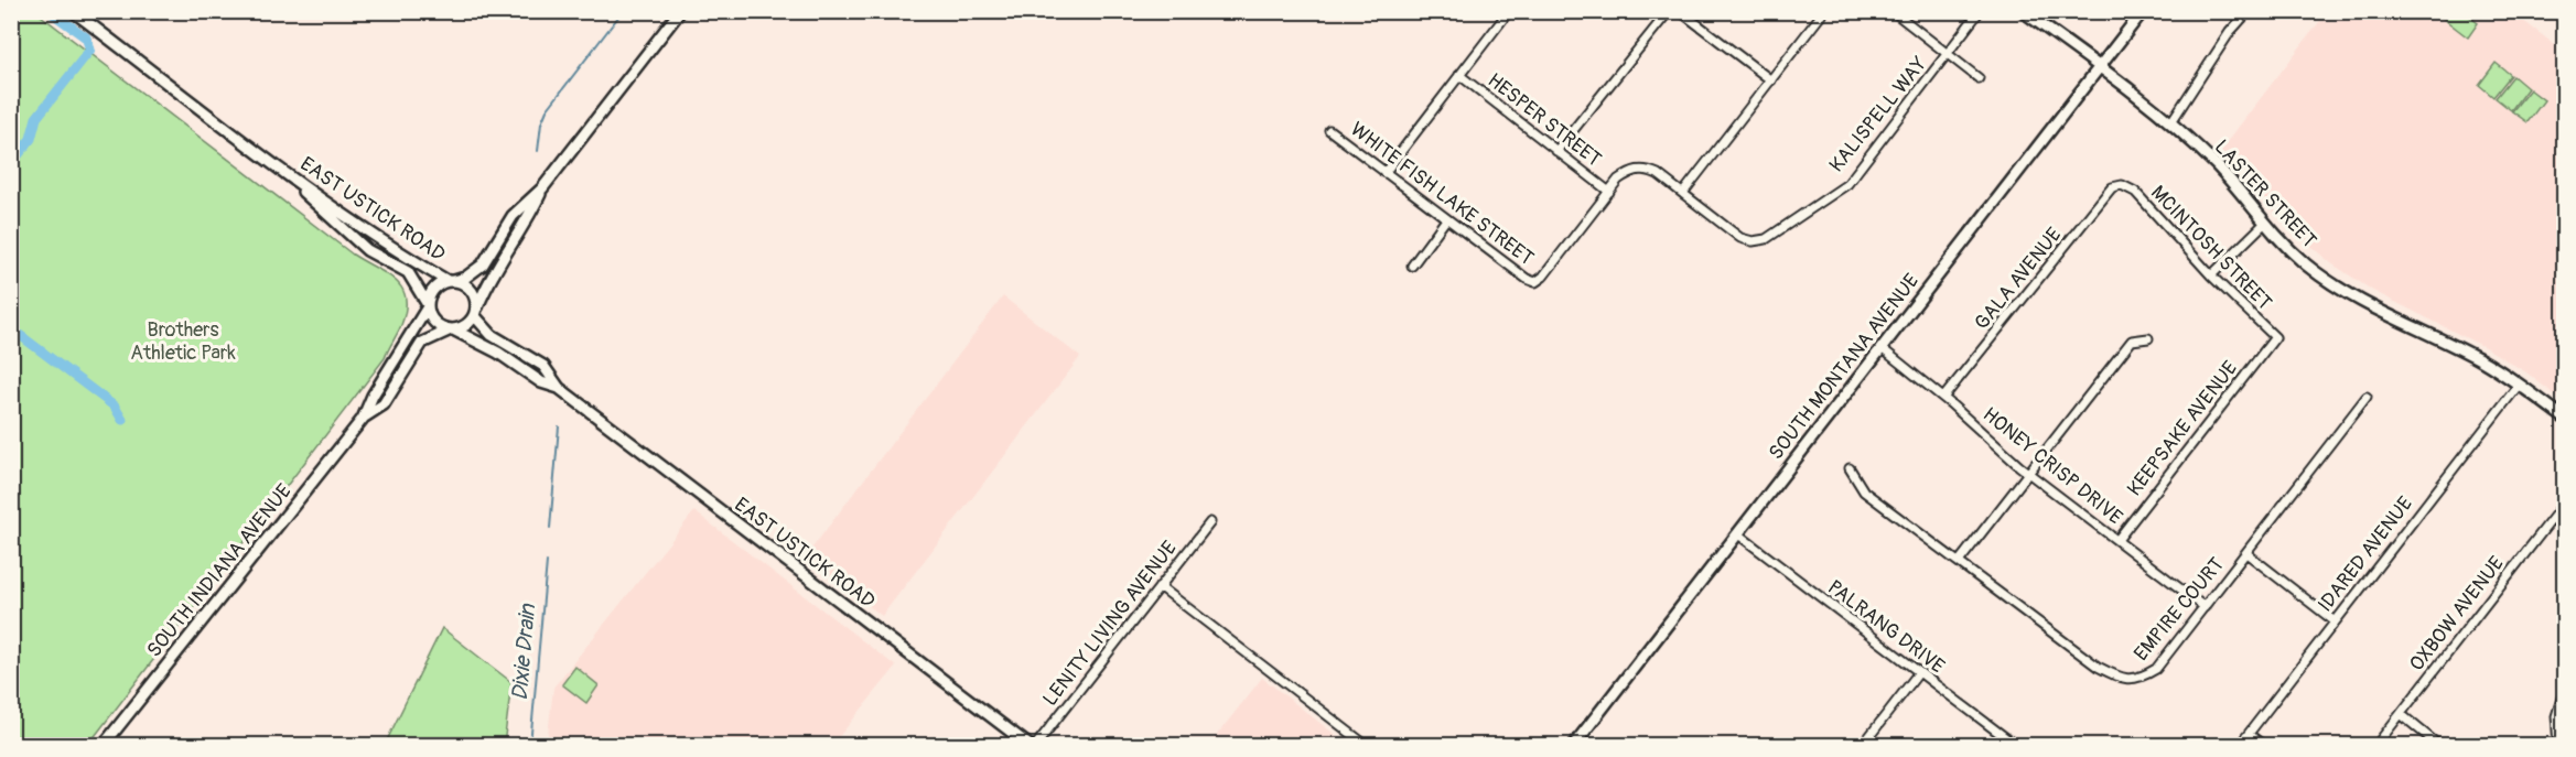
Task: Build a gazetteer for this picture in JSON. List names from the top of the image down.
{
  "streets": {
    "main road": [
      "LASTER STREET",
      "EAST USTICK ROAD",
      "SOUTH MONTANA AVENUE",
      "SOUTH INDIANA AVENUE"
    ],
    "street": [
      "KALISPELL WAY",
      "HESPER STREET",
      "WHITE FISH LAKE STREET",
      "MCINTOSH STREET",
      "GALA AVENUE",
      "KEEPSAKE AVENUE",
      "HONEY CRISP DRIVE",
      "IDARED AVENUE",
      "EMPIRE COURT",
      "OXBOW AVENUE",
      "LENITY LIVING AVENUE",
      "PALRANG DRIVE"
    ]
  },
  "crossings": [
    ["HESPER STREET", "WHITE FISH LAKE STREET"],
    ["LASTER STREET", "SOUTH MONTANA AVENUE"],
    ["LASTER STREET", "IDARED AVENUE"],
    ["EAST USTICK ROAD", "SOUTH INDIANA AVENUE"],
    ["MCINTOSH STREET", "GALA AVENUE"],
    ["MCINTOSH STREET", "KEEPSAKE AVENUE"],
    ["GALA AVENUE", "HONEY CRISP DRIVE"],
    ["SOUTH MONTANA AVENUE", "HONEY CRISP DRIVE"],
    ["SOUTH MONTANA AVENUE", "PALRANG DRIVE"],
    ["KEEPSAKE AVENUE", "HONEY CRISP DRIVE"],
    ["HONEY CRISP DRIVE", "EMPIRE COURT"]
  ],
  "water": ["Dixie Drain"],
  "parks": ["Brothers Athletic Park"]
}
